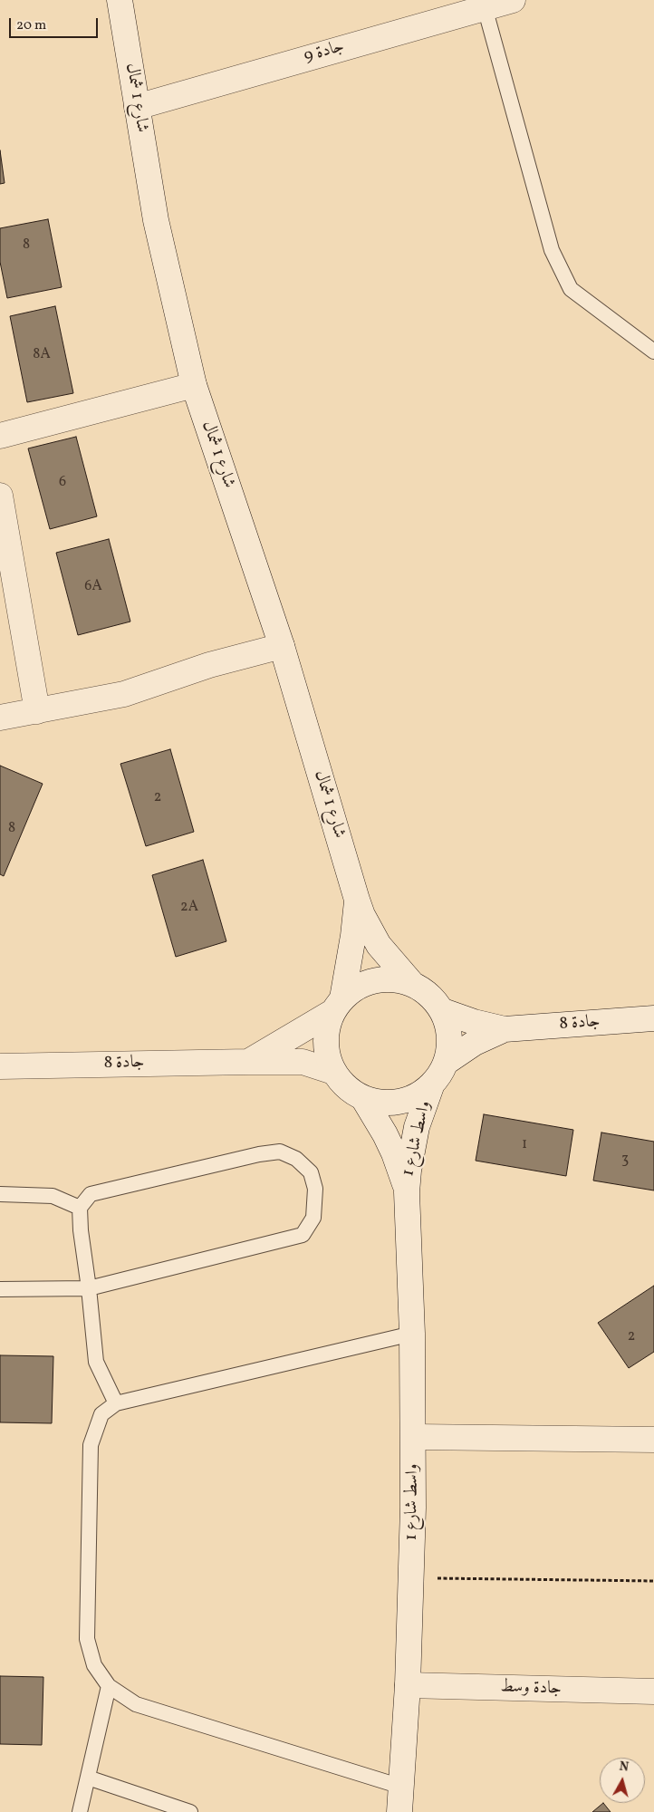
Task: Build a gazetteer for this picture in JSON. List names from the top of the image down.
{
  "streets": {
    "street": [
      "جادة 9",
      "شارع 1 شمال",
      "جادة 8",
      "واسط شارع 1",
      "جادة وسط"
    ]
  },
  "crossings": [
    ["جادة 9", "شارع 1 شمال"],
    ["شارع 1 شمال", "جادة 8"],
    ["شارع 1 شمال", "واسط شارع 1"],
    ["جادة 8", "واسط شارع 1"],
    ["واسط شارع 1", "جادة وسط"]
  ],
  "house_numbers": [
    "8",
    "8A",
    "6",
    "6A",
    "2",
    "8",
    "2A",
    "1",
    "3",
    "2"
  ],
  "scale_bar": "20 m",
  "north": "top"
}
